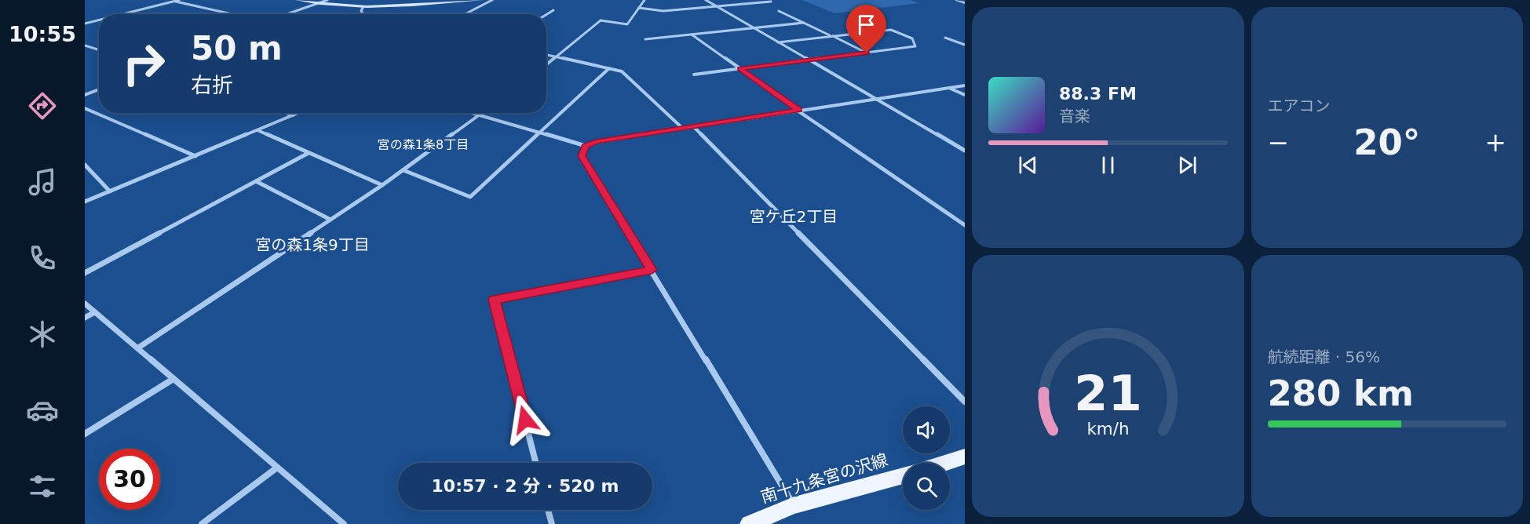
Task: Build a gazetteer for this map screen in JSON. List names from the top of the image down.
{
  "streets": {
    "main road": ["南十九条宮の沢線"]
  },
  "districts": ["宮の森1条8丁目", "宮ケ丘2丁目", "宮の森1条9丁目"],
  "page": {
    "tabs": "10:55",
    "tile": [
      "エアコン",
      ["航続距離 · 56%", "280 km"]
    ],
    "turn": ["50 m", "右折"],
    "song": ["88.3 FM", "音楽"],
    "heat": ["−", "20°", "+"],
    "limit": "30",
    "trip": "10:57 · 2 分 · 520 m",
    "gauge": ["21", "km/h"]
  }
}
